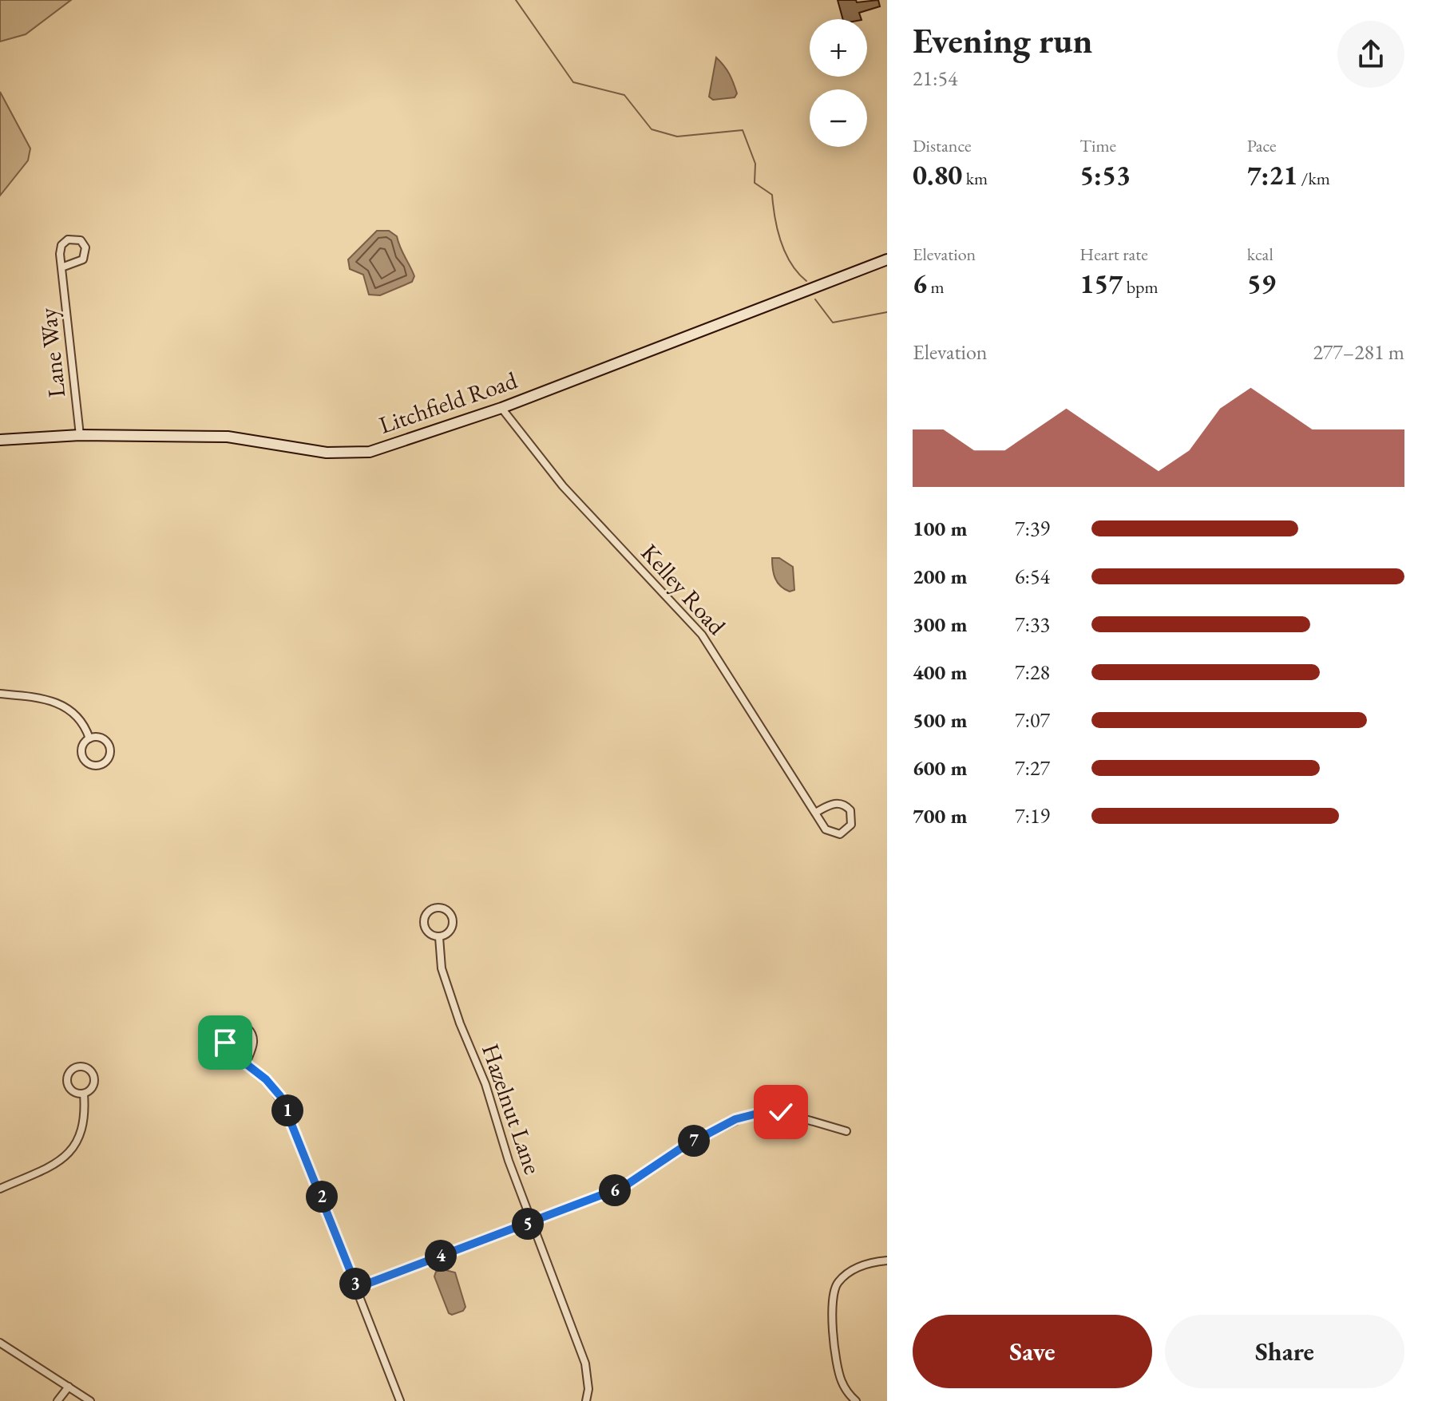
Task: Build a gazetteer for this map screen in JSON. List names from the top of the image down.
{
  "streets": {
    "street": [
      "Lane Way",
      "Litchfield Road",
      "Kelley Road",
      "Hazelnut Lane"
    ]
  },
  "crossings": [
    ["Lane Way", "Litchfield Road"],
    ["Litchfield Road", "Kelley Road"]
  ],
  "page": {
    "heading": ["Evening run", "21:54"],
    "map_buttons": ["+", "−"],
    "stats": [
      ["Distance", "0.80 km"],
      ["Time", "5:53"],
      ["Pace", "7:21 /km"],
      ["Elevation", "6 m"],
      ["Heart rate", "157 bpm"],
      ["kcal", "59"]
    ],
    "chart": ["Elevation", "277–281 m"],
    "list": [
      {
        "name": "100 m",
        "note": "7:39"
      },
      {
        "name": "200 m",
        "note": "6:54"
      },
      {
        "name": "300 m",
        "note": "7:33"
      },
      {
        "name": "400 m",
        "note": "7:28"
      },
      {
        "name": "500 m",
        "note": "7:07"
      },
      {
        "name": "600 m",
        "note": "7:27"
      },
      {
        "name": "700 m",
        "note": "7:19"
      }
    ],
    "pins": [
      "1",
      "7",
      "6",
      "2",
      "5",
      "4",
      "3"
    ],
    "buttons": ["Save", "Share"]
  }
}
